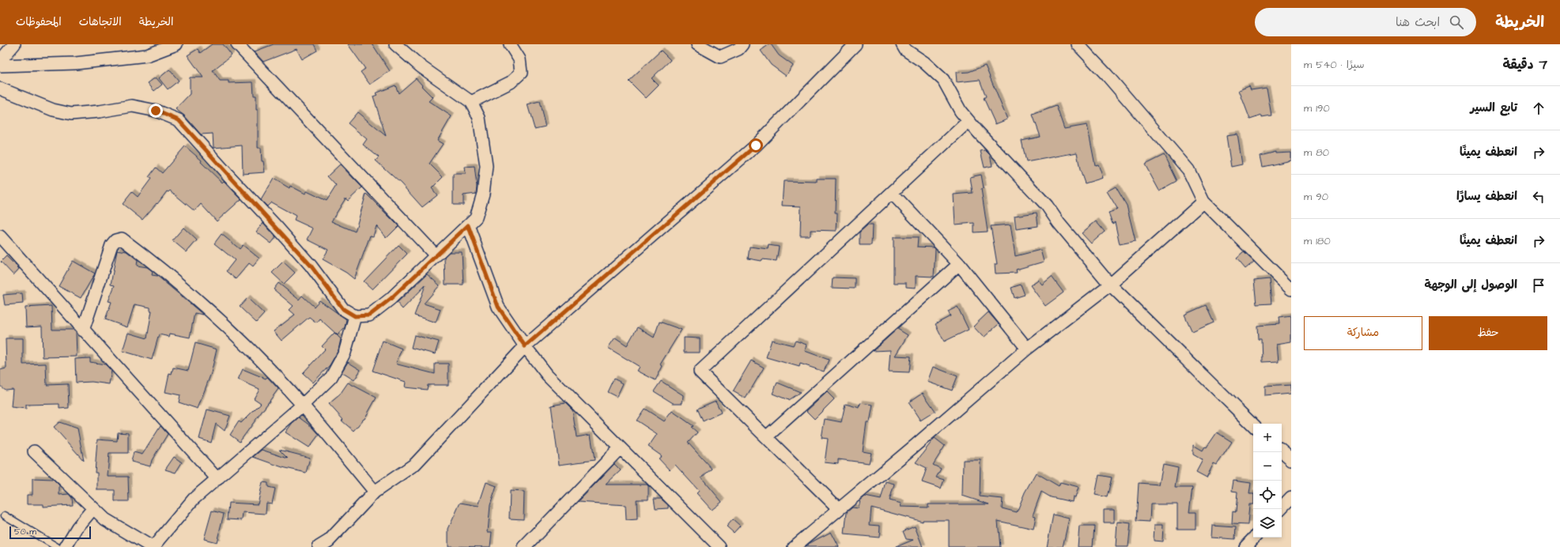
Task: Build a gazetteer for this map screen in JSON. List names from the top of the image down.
{
  "scale_bar": "50 m",
  "page": {
    "header": "الخريطة",
    "search": "ابحث هنا",
    "nav": ["الخريطة", "الاتجاهات", "المحفوظات"],
    "heading": ["7 دقيقة", "سيرًا · 540 m"],
    "list": [
      ["تابع السير", "190 m"],
      ["انعطف يمينًا", "80 m"],
      ["انعطف يسارًا", "90 m"],
      ["انعطف يمينًا", "180 m"],
      "الوصول إلى الوجهة"
    ],
    "buttons": ["حفظ", "مشاركة"],
    "map_buttons": ["+", "−"],
    "scale": "50 m"
  }
}
